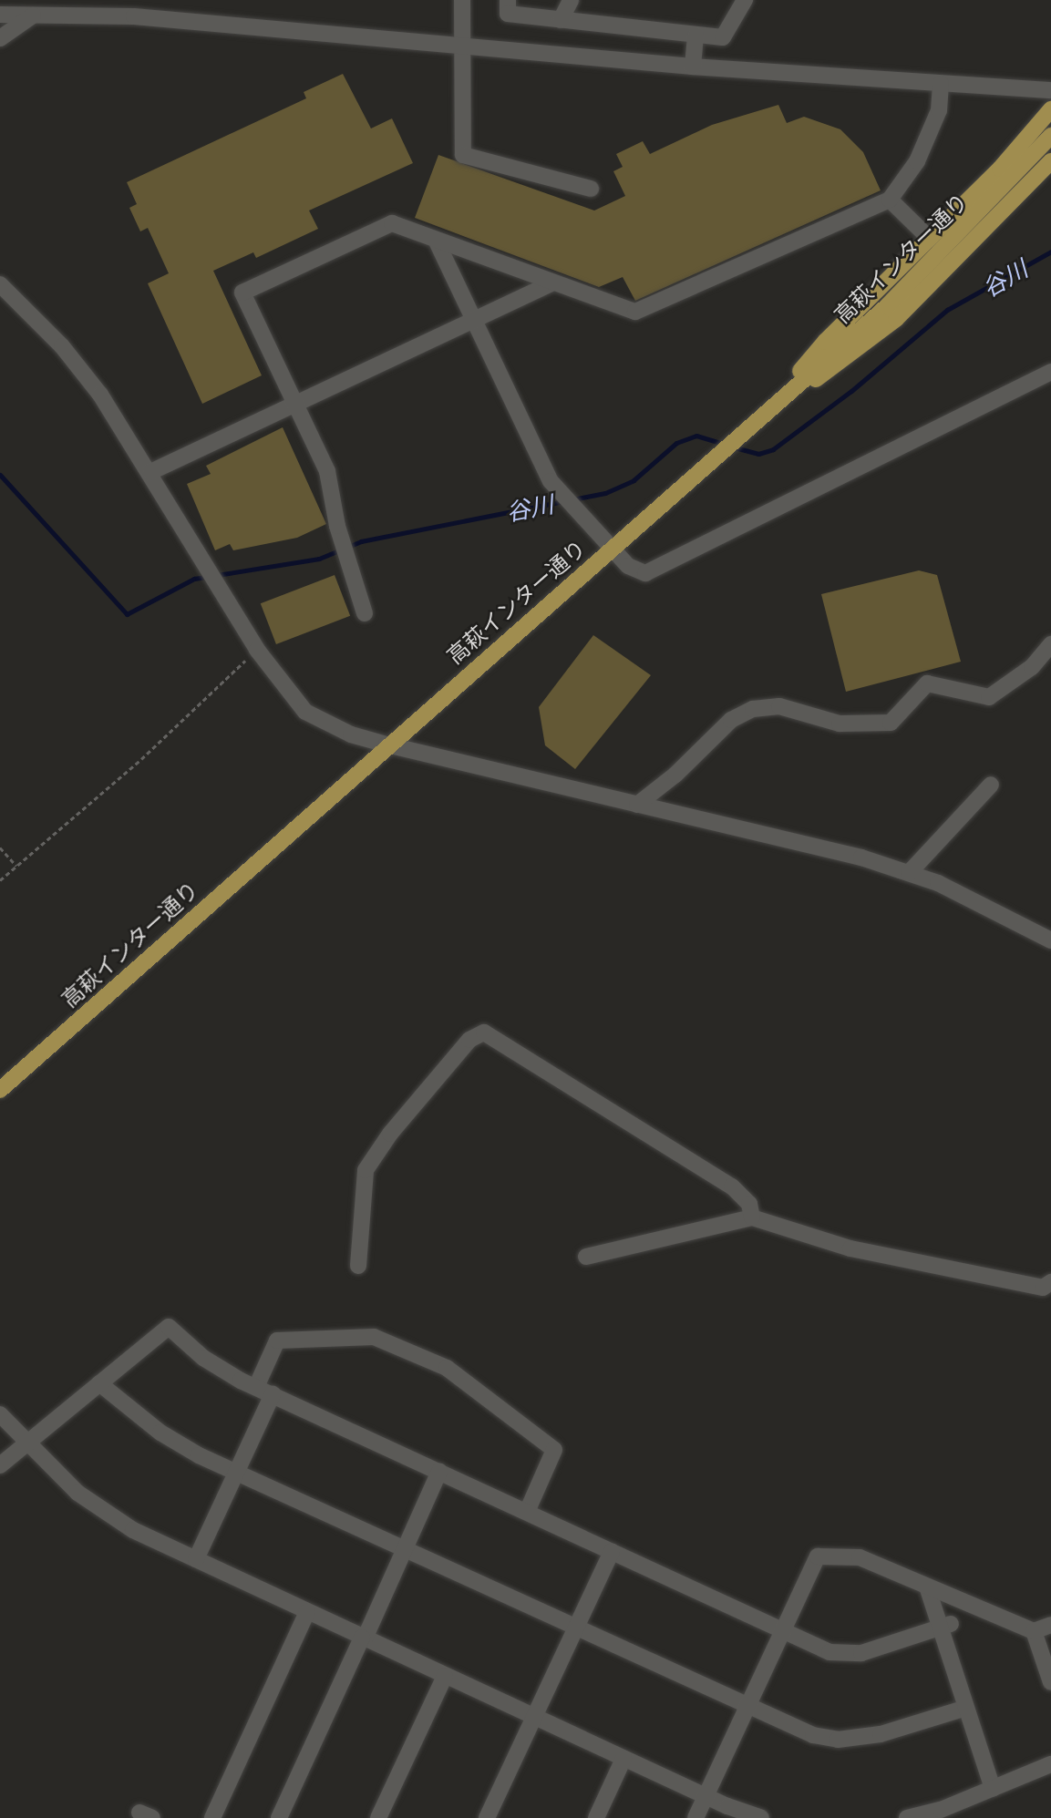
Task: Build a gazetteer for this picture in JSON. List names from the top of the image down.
{
  "streets": {
    "main road": ["高萩インター通り"]
  },
  "water": ["谷川"]
}
